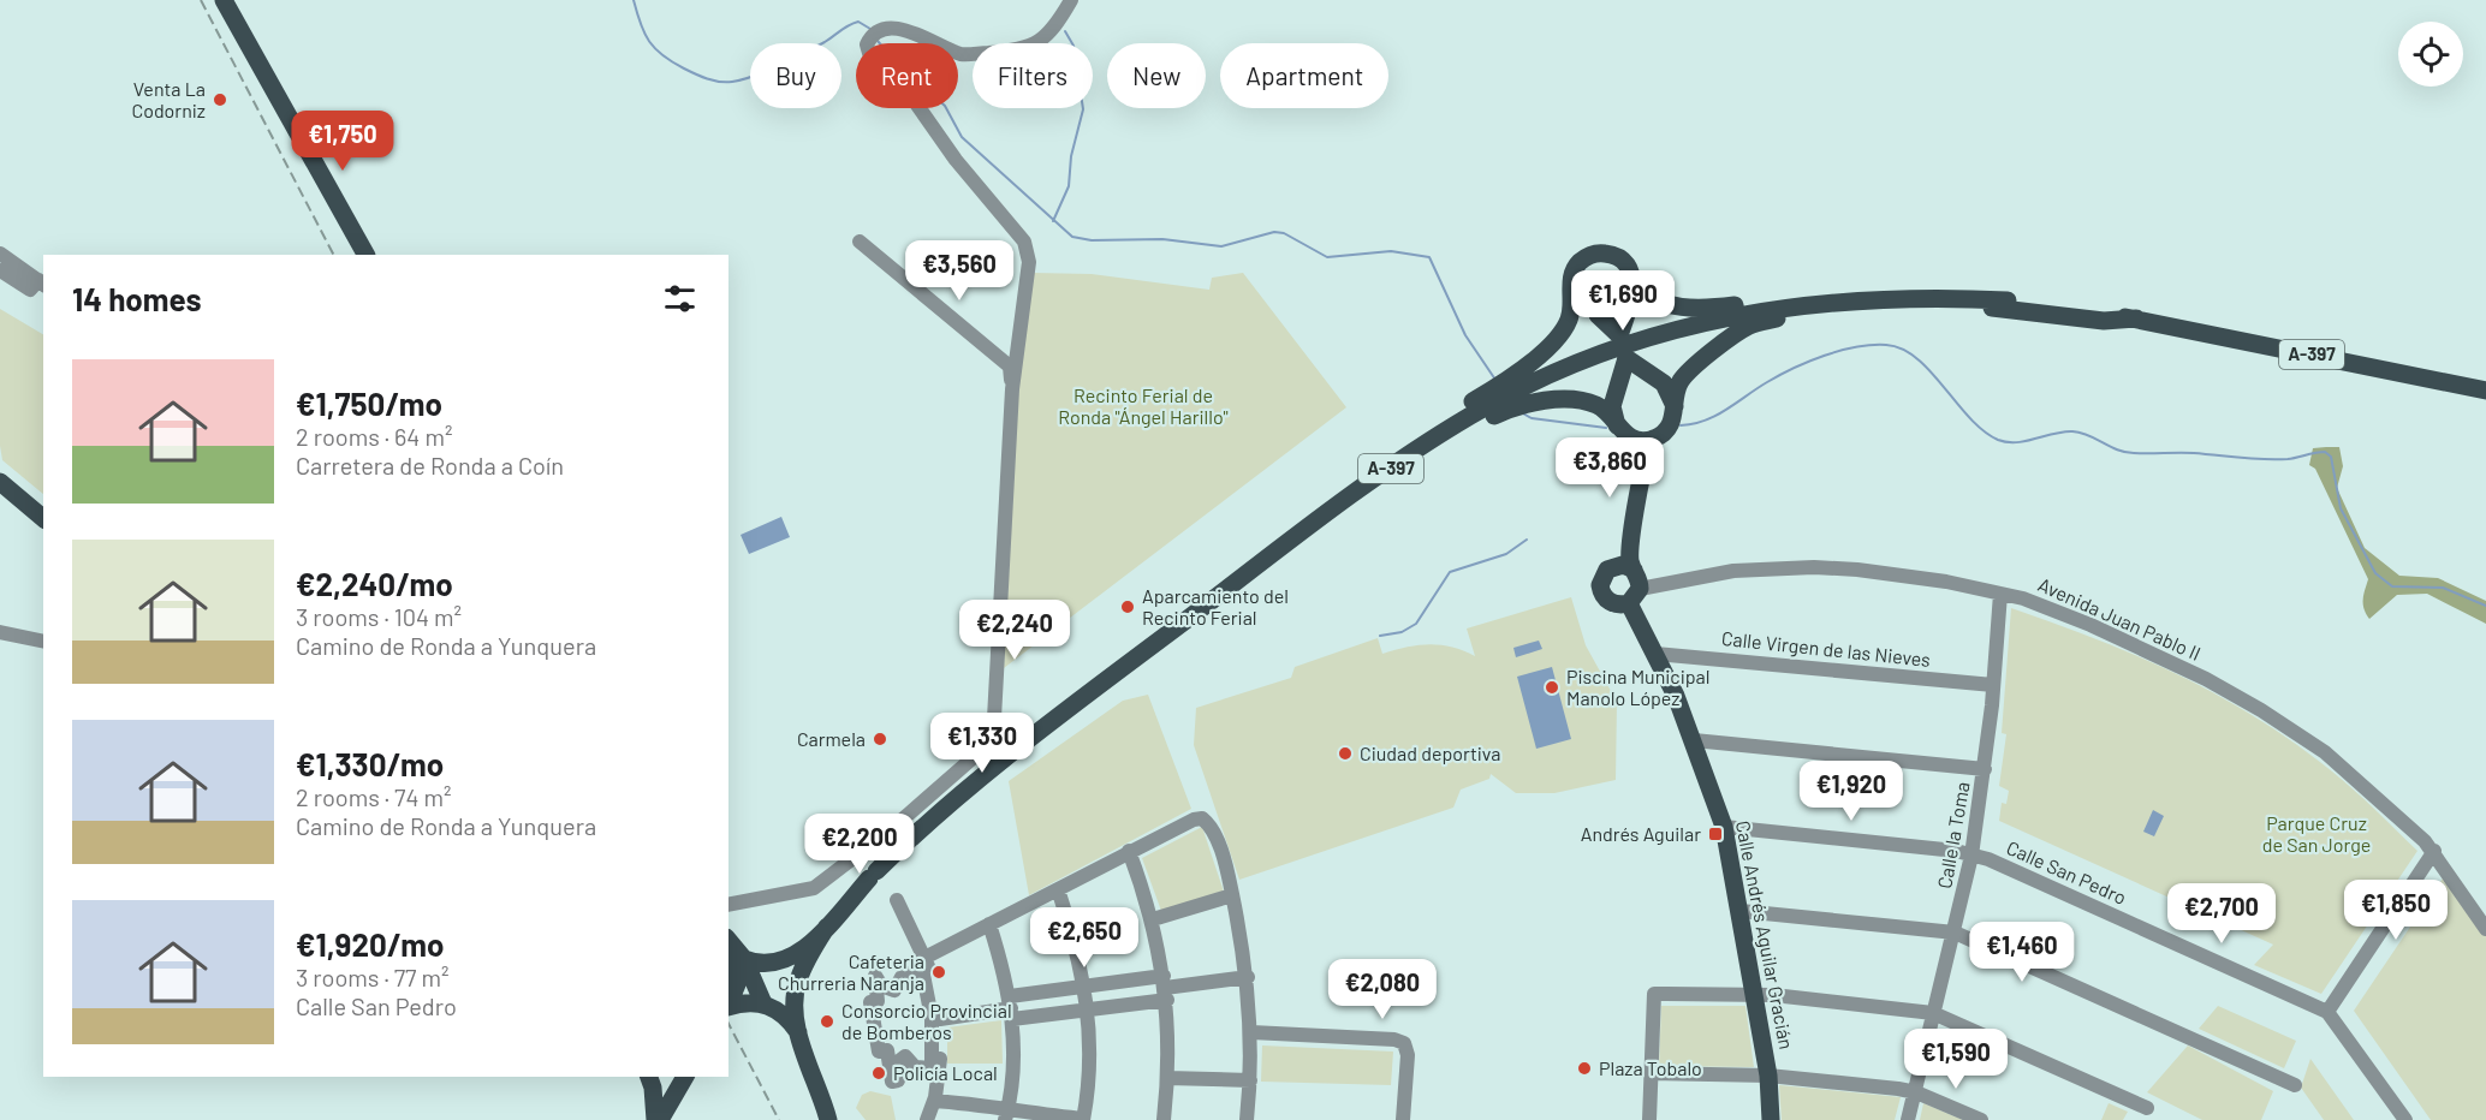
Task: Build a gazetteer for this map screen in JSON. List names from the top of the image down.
{
  "streets": {
    "main road": ["A-397", "Calle Andrés Aguilar Gracián"],
    "street": [
      "Avenida Juan Pablo II",
      "Calle Virgen de las Nieves",
      "Calle la Toma",
      "Calle San Pedro"
    ]
  },
  "crossings": [
    ["Avenida Juan Pablo II", "Calle la Toma"],
    ["Avenida Juan Pablo II", "Calle Andrés Aguilar Gracián"],
    ["Calle Virgen de las Nieves", "Calle la Toma"],
    ["Calle Virgen de las Nieves", "Calle Andrés Aguilar Gracián"],
    ["Calle la Toma", "Calle San Pedro"],
    ["Calle San Pedro", "Calle Andrés Aguilar Gracián"]
  ],
  "parks": ["Recinto Ferial de Ronda \"Ángel Harillo\"", "Parque Cruz de San Jorge"],
  "places": {
    "other": [
      "Venta La Codorniz",
      "Aparcamiento del Recinto Ferial",
      "Piscina Municipal Manolo López",
      "Carmela",
      "Ciudad deportiva",
      "Cafeteria Churreria Naranja",
      "Consorcio Provincial de Bomberos",
      "Plaza Tobalo",
      "Policía Local"
    ],
    "transit": ["Andrés Aguilar"]
  },
  "page": {
    "chip": [
      "Buy",
      "Rent",
      "Filters",
      "New",
      "Apartment"
    ],
    "price": [
      "€1,750",
      "€3,560",
      "€1,690",
      "€3,860",
      "€2,240",
      "€1,330",
      "€1,920",
      "€2,200",
      "€1,850",
      "€2,700",
      "€2,650",
      "€1,460",
      "€2,080",
      "€1,590"
    ],
    "heading": "14 homes",
    "list": [
      {
        "name": "€1,750/mo",
        "note": "2 rooms · 64 m² · Carretera de Ronda a Coín"
      },
      {
        "name": "€2,240/mo",
        "note": "3 rooms · 104 m² · Camino de Ronda a Yunquera"
      },
      {
        "name": "€1,330/mo",
        "note": "2 rooms · 74 m² · Camino de Ronda a Yunquera"
      },
      {
        "name": "€1,920/mo",
        "note": "3 rooms · 77 m² · Calle San Pedro"
      }
    ]
  }
}
